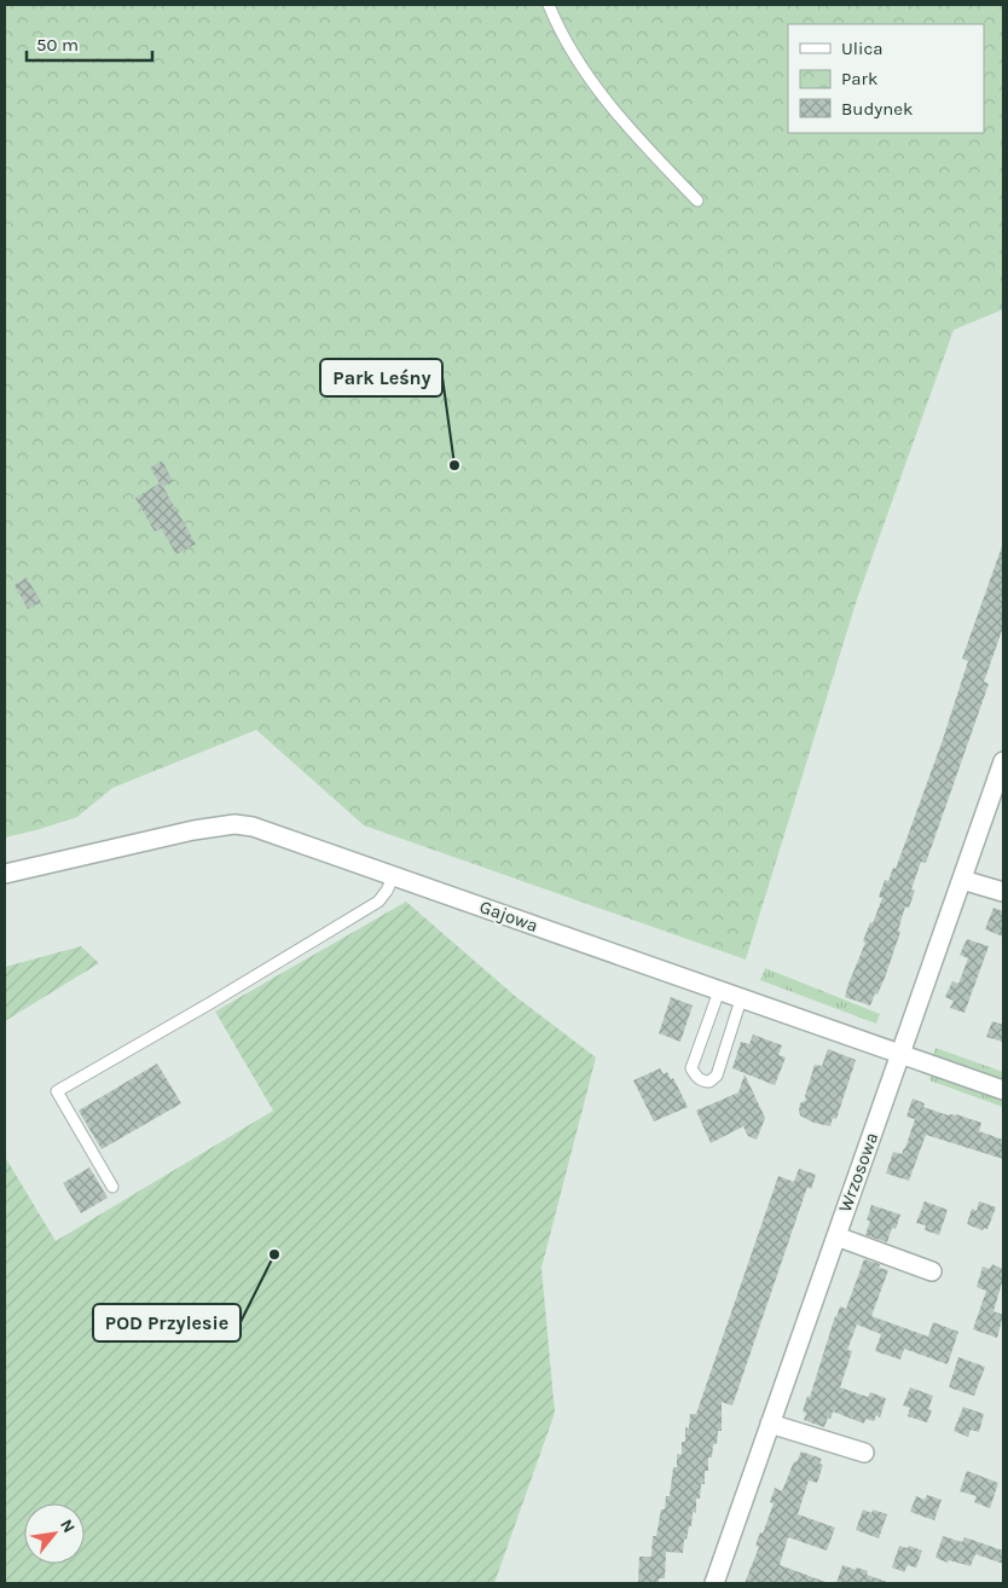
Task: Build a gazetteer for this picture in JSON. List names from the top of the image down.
{
  "streets": {
    "street": ["Gajowa", "Wrzosowa"]
  },
  "crossings": [
    ["Gajowa", "Wrzosowa"]
  ],
  "places": ["Park Leśny", "POD Przylesie"],
  "legend": ["Ulica", "Park", "Budynek"],
  "scale_bar": "50 m",
  "north": "top right"
}
